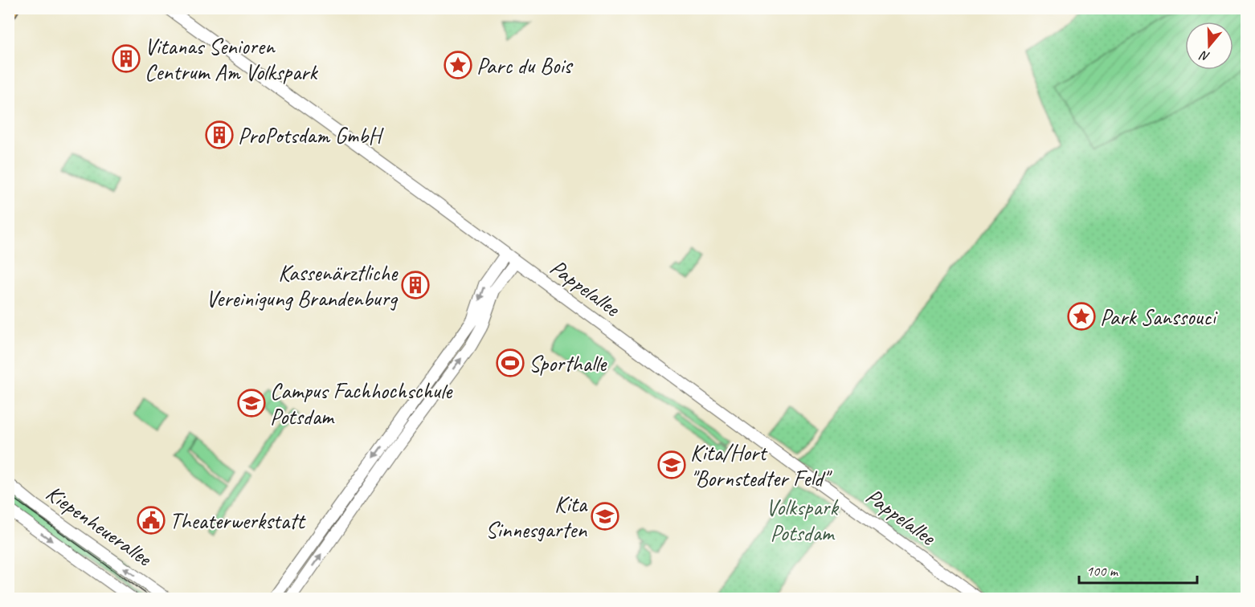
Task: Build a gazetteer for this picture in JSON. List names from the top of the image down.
{
  "streets": {
    "street": ["Pappelallee", "Kiepenheuerallee"]
  },
  "parks": ["Volkspark Potsdam"],
  "places": {
    "building": ["Vitanas Senioren Centrum Am Volkspark", "ProPotsdam GmbH", "Kassenärztliche Vereinigung Brandenburg"],
    "place": ["Parc du Bois", "Park Sanssouci"],
    "sports": ["Sporthalle"],
    "school or university": ["Campus Fachhochschule Potsdam", "Kita/Hort \"Bornstedter Feld\"", "Kita Sinnesgarten"],
    "public building": ["Theaterwerkstatt"]
  },
  "scale_bar": "100 m",
  "north": "bottom"
}
